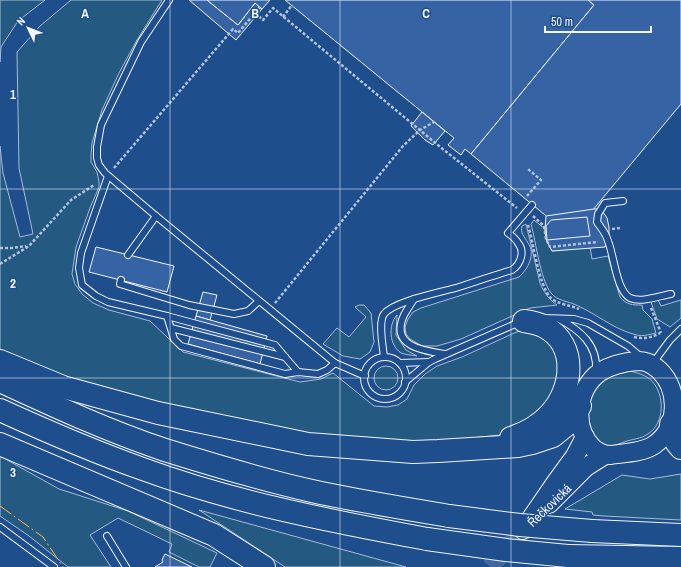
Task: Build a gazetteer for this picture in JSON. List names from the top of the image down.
{
  "streets": {
    "street": ["Řečkovická"]
  },
  "scale_bar": "50 m",
  "north": "top left",
  "grid": {
    "columns": ["A", "B", "C"],
    "rows": ["1", "2", "3"]
  }
}
